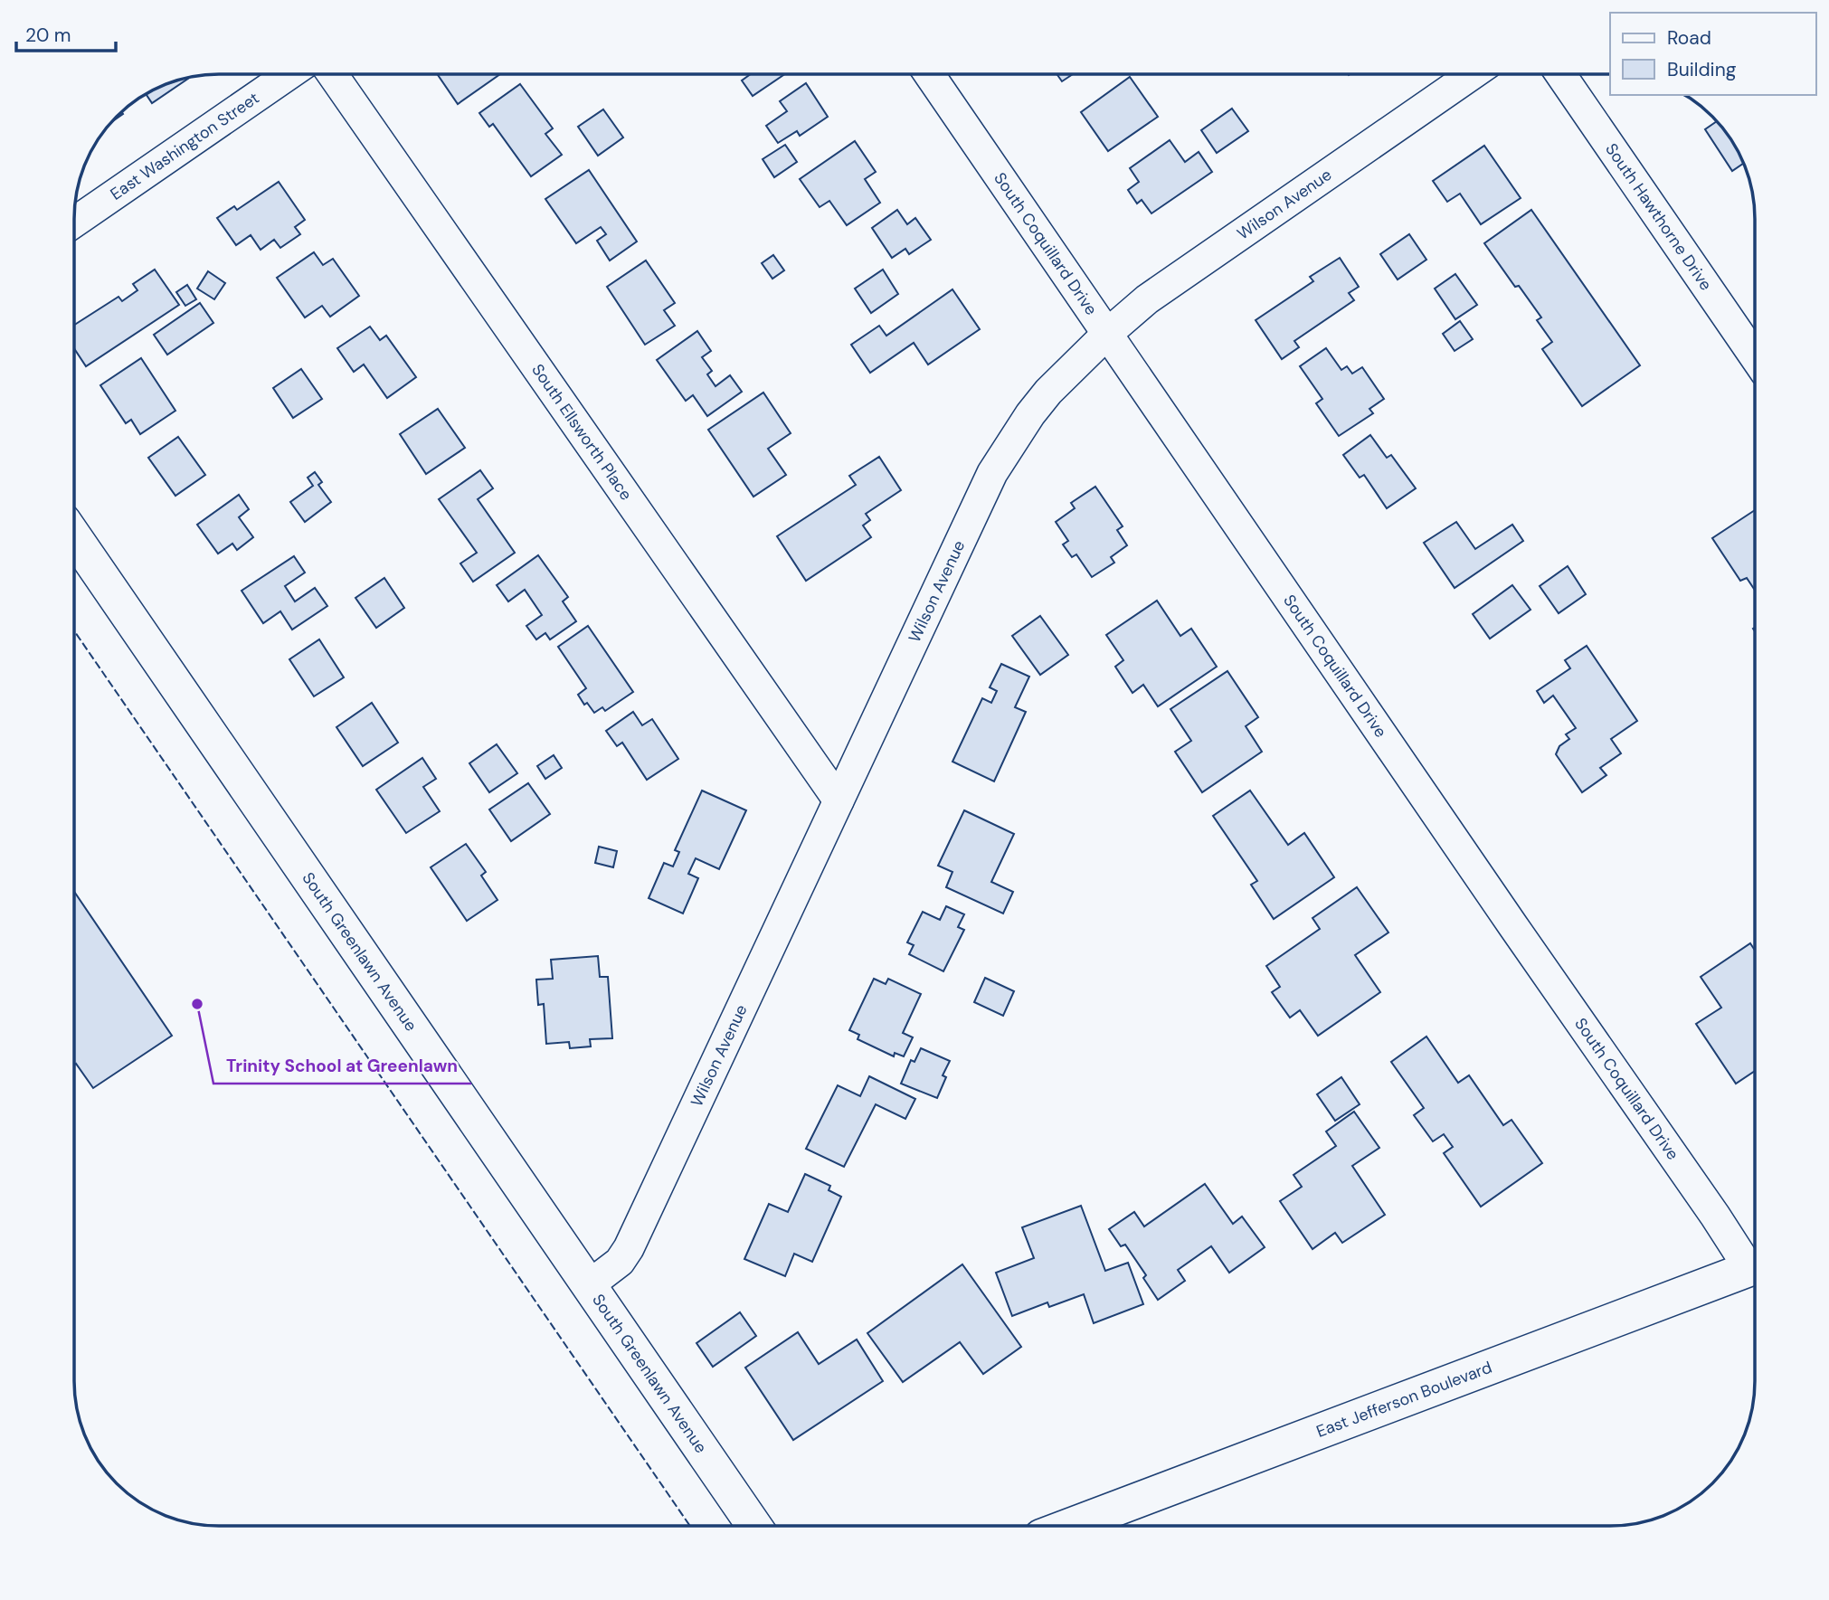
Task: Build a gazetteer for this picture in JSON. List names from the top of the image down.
{
  "streets": {
    "street": [
      "East Washington Street",
      "Wilson Avenue",
      "South Hawthorne Drive",
      "South Coquillard Drive",
      "South Ellsworth Place",
      "South Greenlawn Avenue",
      "East Jefferson Boulevard"
    ]
  },
  "crossings": [
    ["Wilson Avenue", "South Coquillard Drive"],
    ["Wilson Avenue", "South Ellsworth Place"],
    ["Wilson Avenue", "South Greenlawn Avenue"]
  ],
  "places": ["Trinity School at Greenlawn"],
  "legend": ["Road", "Building"],
  "scale_bar": "20 m"
}
